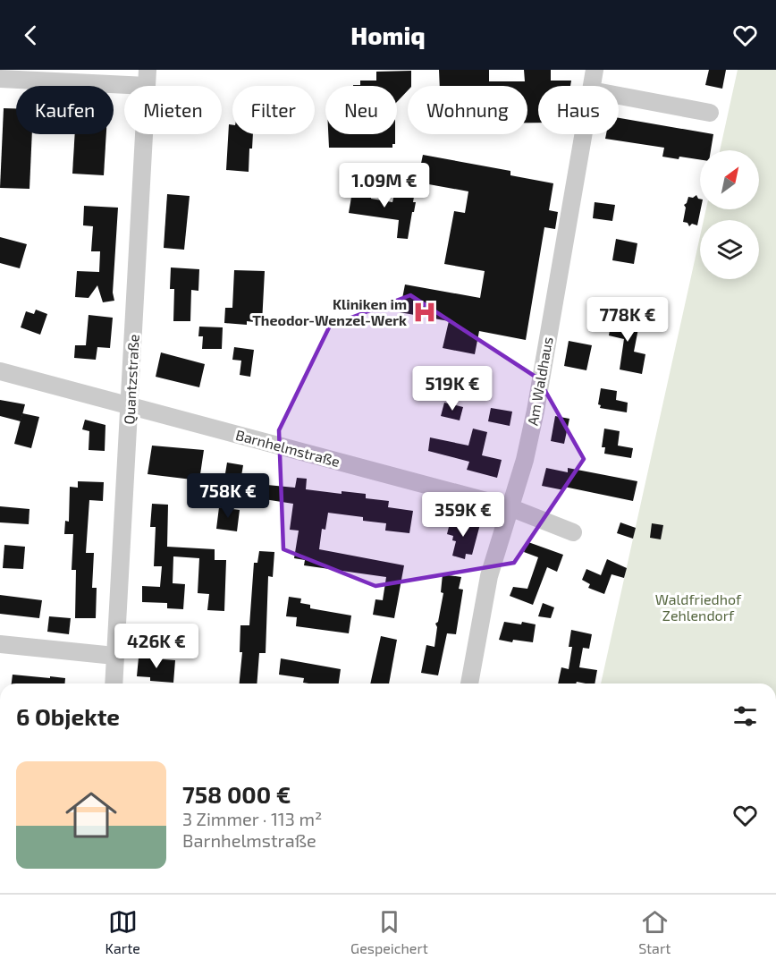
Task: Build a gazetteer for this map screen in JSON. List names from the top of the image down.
{
  "streets": {
    "street": ["Quantzstraße", "Am Waldhaus", "Barnhelmstraße"]
  },
  "crossings": [
    ["Quantzstraße", "Barnhelmstraße"],
    ["Am Waldhaus", "Barnhelmstraße"]
  ],
  "parks": ["Waldfriedhof Zehlendorf"],
  "places": {
    "hospital": ["Kliniken im Theodor-Wenzel-Werk"]
  },
  "north": "top right",
  "page": {
    "header": "Homiq",
    "chip": [
      "Kaufen",
      "Mieten",
      "Filter",
      "Neu",
      "Wohnung",
      "Haus"
    ],
    "price": [
      "1.09M €",
      "778K €",
      "519K €",
      "758K €",
      "359K €",
      "426K €"
    ],
    "heading": "6 Objekte",
    "list": [
      {
        "name": "758 000 €",
        "note": "3 Zimmer · 113 m² · Barnhelmstraße"
      }
    ],
    "tabs": ["Karte", "Gespeichert", "Start"]
  }
}
